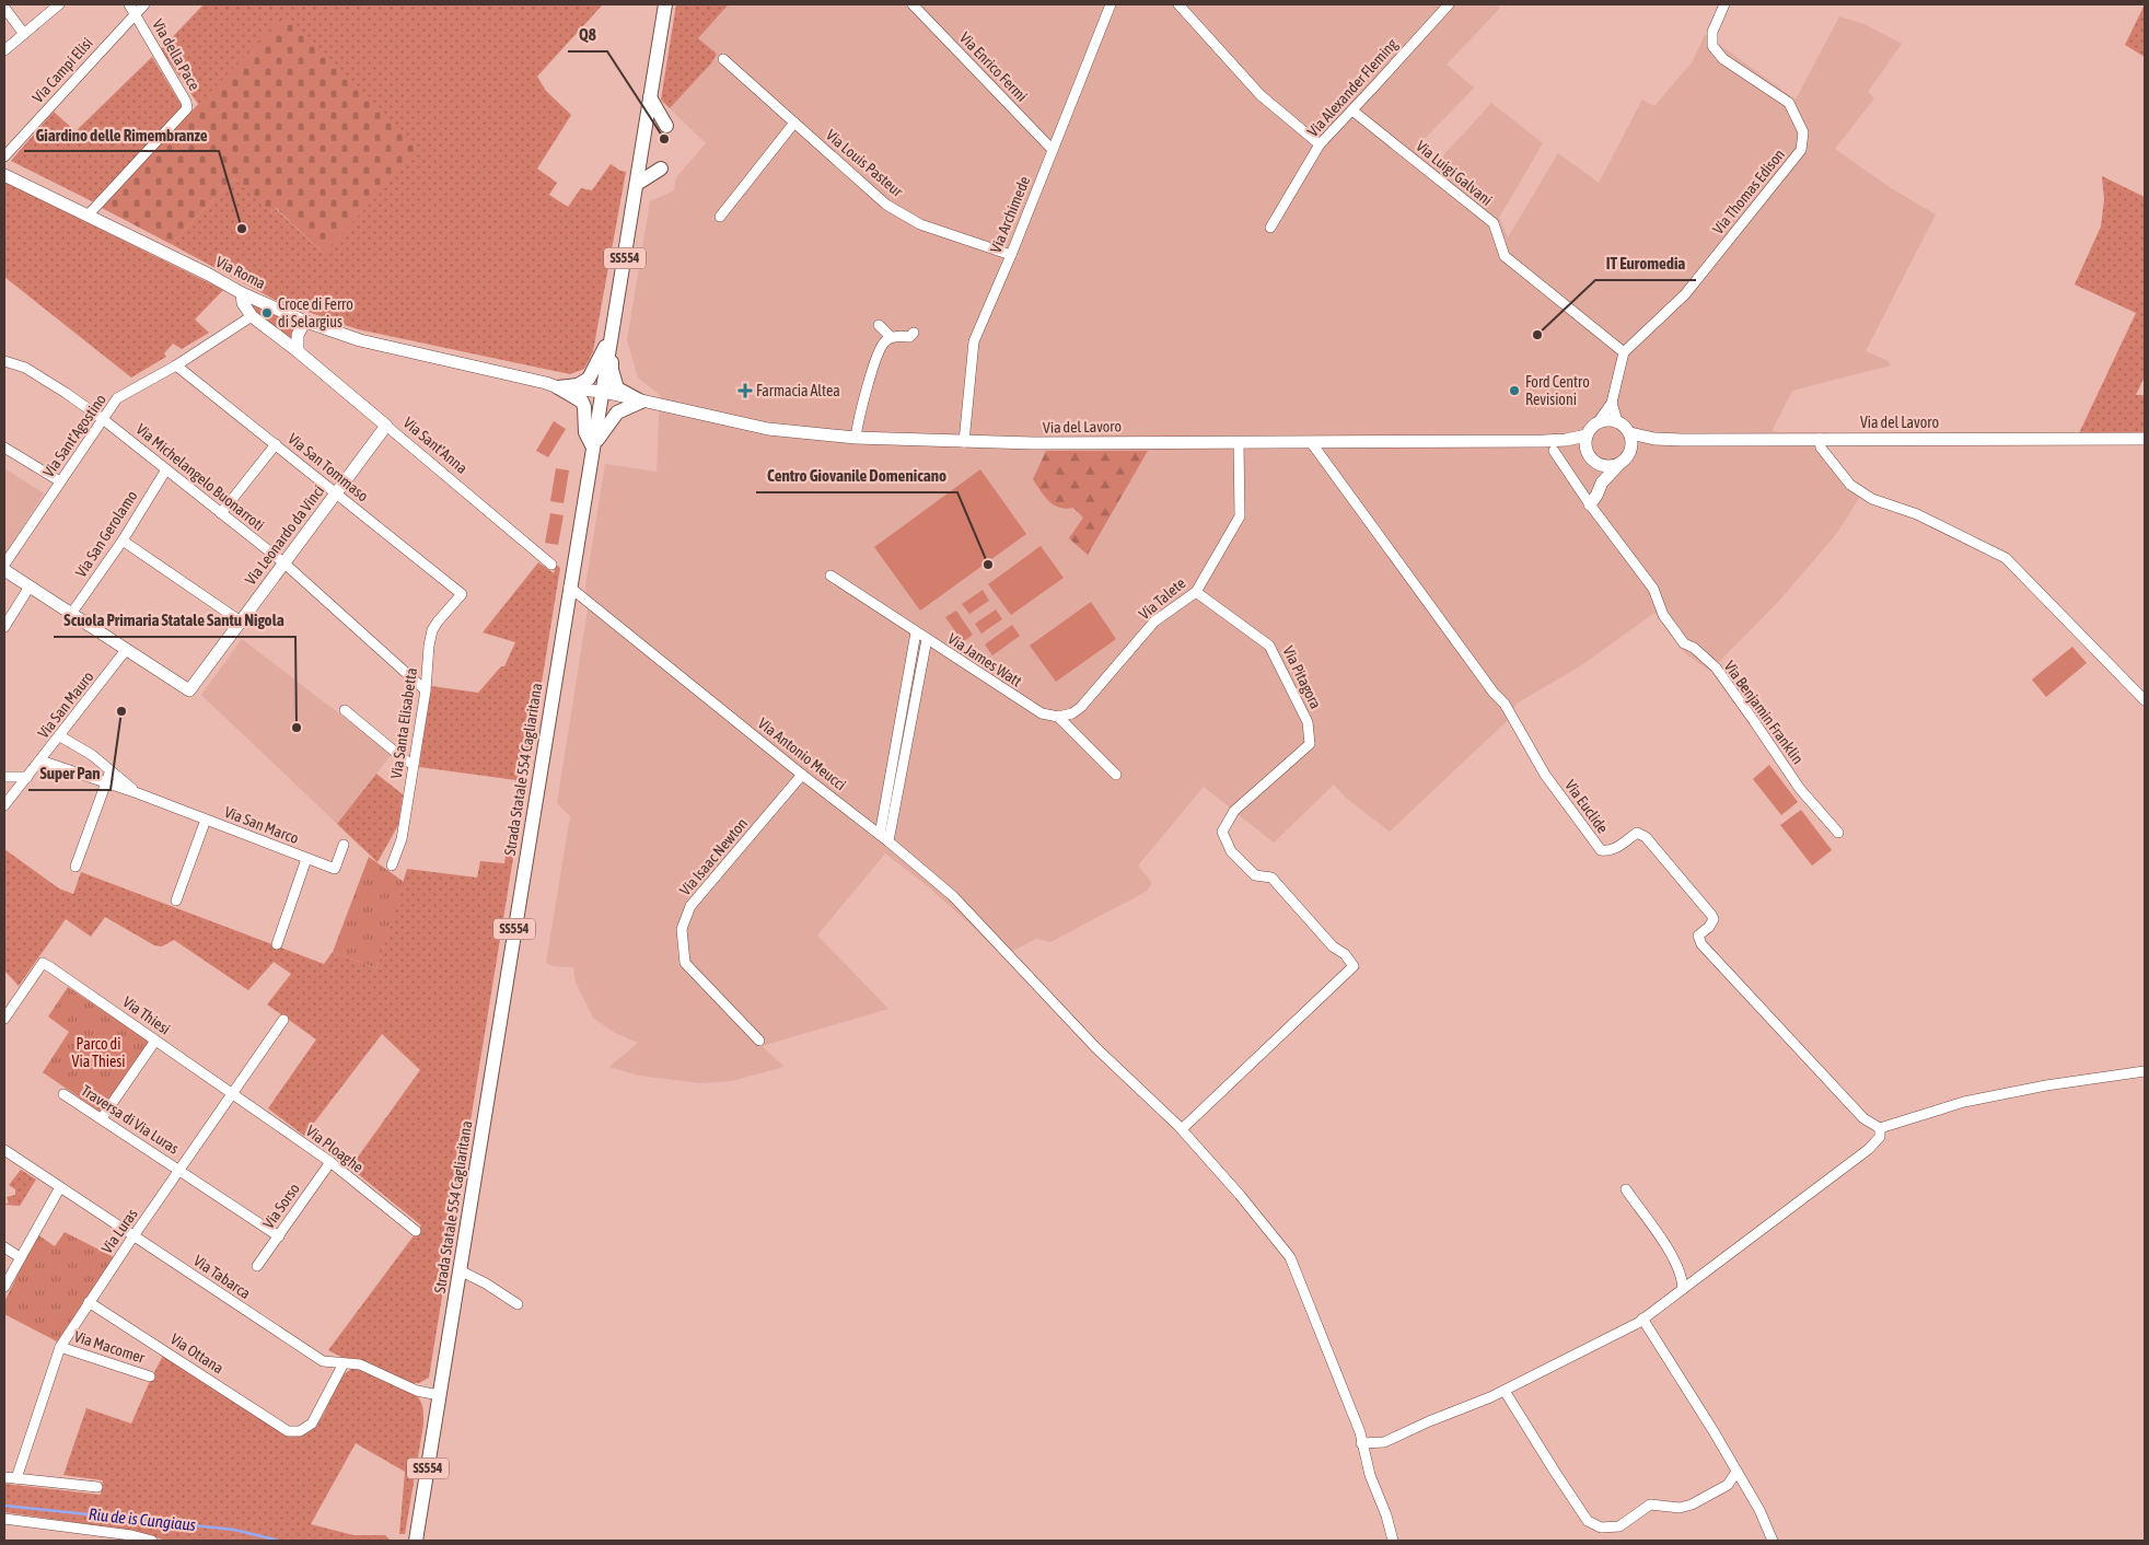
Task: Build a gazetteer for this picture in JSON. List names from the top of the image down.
{
  "streets": {
    "main road": [
      "SS554",
      "Via Roma",
      "Via del Lavoro",
      "Via Sant'Anna",
      "Via Leonardo da Vinci",
      "Strada Statale 554 Cagliaritana"
    ],
    "street": [
      "Via della Pace",
      "Via Enrico Fermi",
      "Via Campi Elisi",
      "Via Alexander Fleming",
      "Via Louis Pasteur",
      "Via Luigi Galvani",
      "Via Thomas Edison",
      "Via Archimede",
      "Via Sant'Agostino",
      "Via San Tommaso",
      "Via Michelangelo Buonarroti",
      "Via San Gerolamo",
      "Via Talete",
      "Via James Watt",
      "Via Pitagora",
      "Via San Mauro",
      "Via Benjamin Franklin",
      "Via Santa Elisabetta",
      "Via Antonio Meucci",
      "Via Euclide",
      "Via San Marco",
      "Via Isaac Newton",
      "Via Thiesi",
      "Traversa di Via Luras",
      "Via Ploaghe",
      "Via Sorso",
      "Via Luras",
      "Via Tabarca",
      "Via Macomer",
      "Via Ottana"
    ]
  },
  "crossings": [
    ["Via della Pace", "Via Campi Elisi"],
    ["Via della Pace", "Via Roma"],
    ["Via Enrico Fermi", "Via Archimede"],
    ["Via Alexander Fleming", "Via Luigi Galvani"],
    ["Via Louis Pasteur", "Via Archimede"],
    ["Via Luigi Galvani", "Via Thomas Edison"],
    ["Via Archimede", "Via del Lavoro"],
    ["Via Roma", "Via del Lavoro"],
    ["Via Roma", "Via Sant'Anna"],
    ["Via Roma", "Strada Statale 554 Cagliaritana"],
    ["Via del Lavoro", "Via Talete"],
    ["Via del Lavoro", "Strada Statale 554 Cagliaritana"],
    ["Via del Lavoro", "Via Euclide"],
    ["Via Sant'Agostino", "Via Sant'Anna"],
    ["Via Sant'Agostino", "Via San Tommaso"],
    ["Via Sant'Agostino", "Via Michelangelo Buonarroti"],
    ["Via Sant'Anna", "Via Leonardo da Vinci"],
    ["Via San Tommaso", "Via Leonardo da Vinci"],
    ["Via San Tommaso", "Via Santa Elisabetta"],
    ["Via Michelangelo Buonarroti", "Via San Gerolamo"],
    ["Via Michelangelo Buonarroti", "Via Leonardo da Vinci"],
    ["Via Michelangelo Buonarroti", "Via Santa Elisabetta"],
    ["Via Leonardo da Vinci", "Via San Mauro"],
    ["Via Talete", "Via James Watt"],
    ["Via Talete", "Via Pitagora"],
    ["Via Pitagora", "Via Antonio Meucci"],
    ["Via San Mauro", "Via San Marco"],
    ["Via Antonio Meucci", "Strada Statale 554 Cagliaritana"],
    ["Via Antonio Meucci", "Via Isaac Newton"],
    ["Strada Statale 554 Cagliaritana", "Via Tabarca"],
    ["Via Thiesi", "Via Ploaghe"],
    ["Via Thiesi", "Via Luras"],
    ["Traversa di Via Luras", "Via Sorso"],
    ["Traversa di Via Luras", "Via Luras"],
    ["Via Ploaghe", "Via Sorso"],
    ["Via Ploaghe", "Via Luras"],
    ["Via Luras", "Via Tabarca"],
    ["Via Luras", "Via Macomer"],
    ["Via Luras", "Via Ottana"],
    ["Via Tabarca", "Via Ottana"]
  ],
  "water": ["Riu de is Cungiaus"],
  "parks": ["Parco di Via Thiesi"],
  "places": {
    "other": [
      "Q8",
      "Giardino delle Rimembranze",
      "Croce di Ferro di Selargius",
      "IT Euromedia",
      "Ford Centro Revisioni",
      "Centro Giovanile Domenicano",
      "Super Pan",
      "Scuola Primaria Statale Santu Nigola"
    ],
    "health": ["Farmacia Altea"]
  }
}
